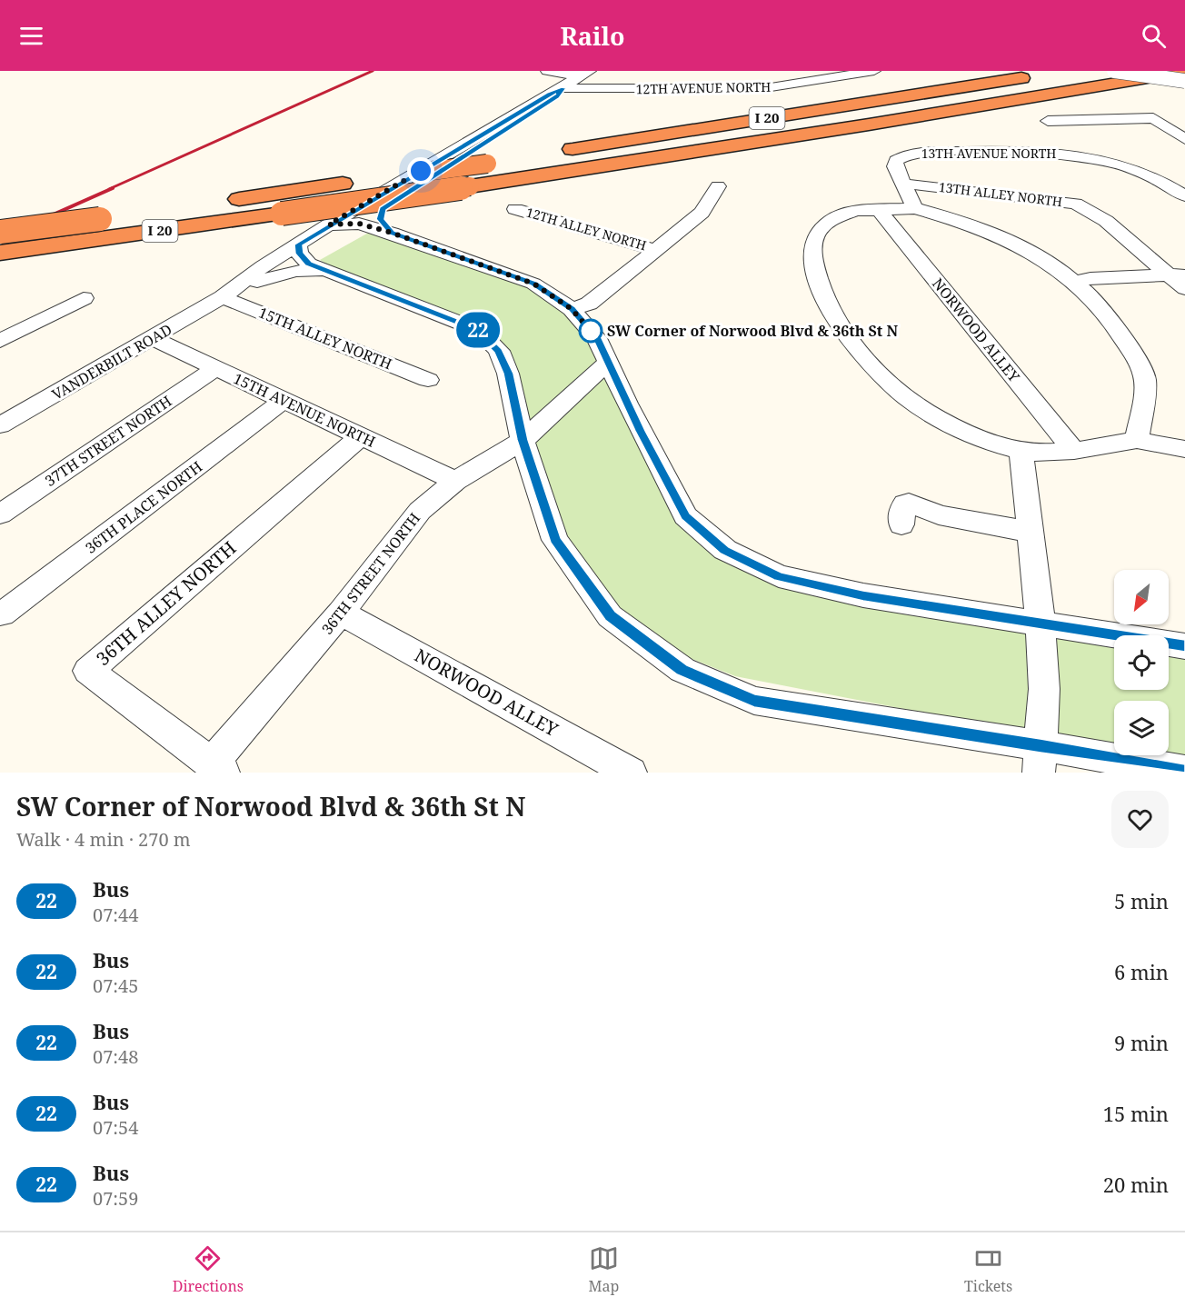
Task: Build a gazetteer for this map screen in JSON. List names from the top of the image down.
{
  "streets": {
    "highway": ["I 20"],
    "street": [
      "12TH AVENUE NORTH",
      "13TH AVENUE NORTH",
      "13TH ALLEY NORTH",
      "12TH ALLEY NORTH",
      "NORWOOD ALLEY",
      "15TH ALLEY NORTH",
      "VANDERBILT ROAD",
      "15TH AVENUE NORTH",
      "37TH STREET NORTH",
      "36TH PLACE NORTH",
      "36TH STREET NORTH",
      "36TH ALLEY NORTH"
    ]
  },
  "crossings": [
    ["12TH AVENUE NORTH", "VANDERBILT ROAD"],
    ["13TH AVENUE NORTH", "13TH ALLEY NORTH"],
    ["NORWOOD ALLEY", "36TH STREET NORTH"],
    ["15TH ALLEY NORTH", "VANDERBILT ROAD"],
    ["VANDERBILT ROAD", "15TH AVENUE NORTH"],
    ["15TH AVENUE NORTH", "37TH STREET NORTH"],
    ["15TH AVENUE NORTH", "36TH PLACE NORTH"],
    ["15TH AVENUE NORTH", "36TH STREET NORTH"],
    ["15TH AVENUE NORTH", "36TH ALLEY NORTH"],
    ["36TH STREET NORTH", "36TH ALLEY NORTH"]
  ],
  "places": ["SW Corner of Norwood Blvd & 36th St N"],
  "lines": ["bus line 22"],
  "north": "bottom left",
  "page": {
    "header": "Railo",
    "on_map": "22",
    "heading": ["SW Corner of Norwood Blvd & 36th St N", "Walk · 4 min · 270 m"],
    "list": [
      {
        "mark": "22",
        "name": "Bus",
        "note": "07:44",
        "value": "5 min"
      },
      {
        "mark": "22",
        "name": "Bus",
        "note": "07:45",
        "value": "6 min"
      },
      {
        "mark": "22",
        "name": "Bus",
        "note": "07:48",
        "value": "9 min"
      },
      {
        "mark": "22",
        "name": "Bus",
        "note": "07:54",
        "value": "15 min"
      },
      {
        "mark": "22",
        "name": "Bus",
        "note": "07:59",
        "value": "20 min"
      }
    ],
    "tabs": ["Directions", "Map", "Tickets"]
  }
}
